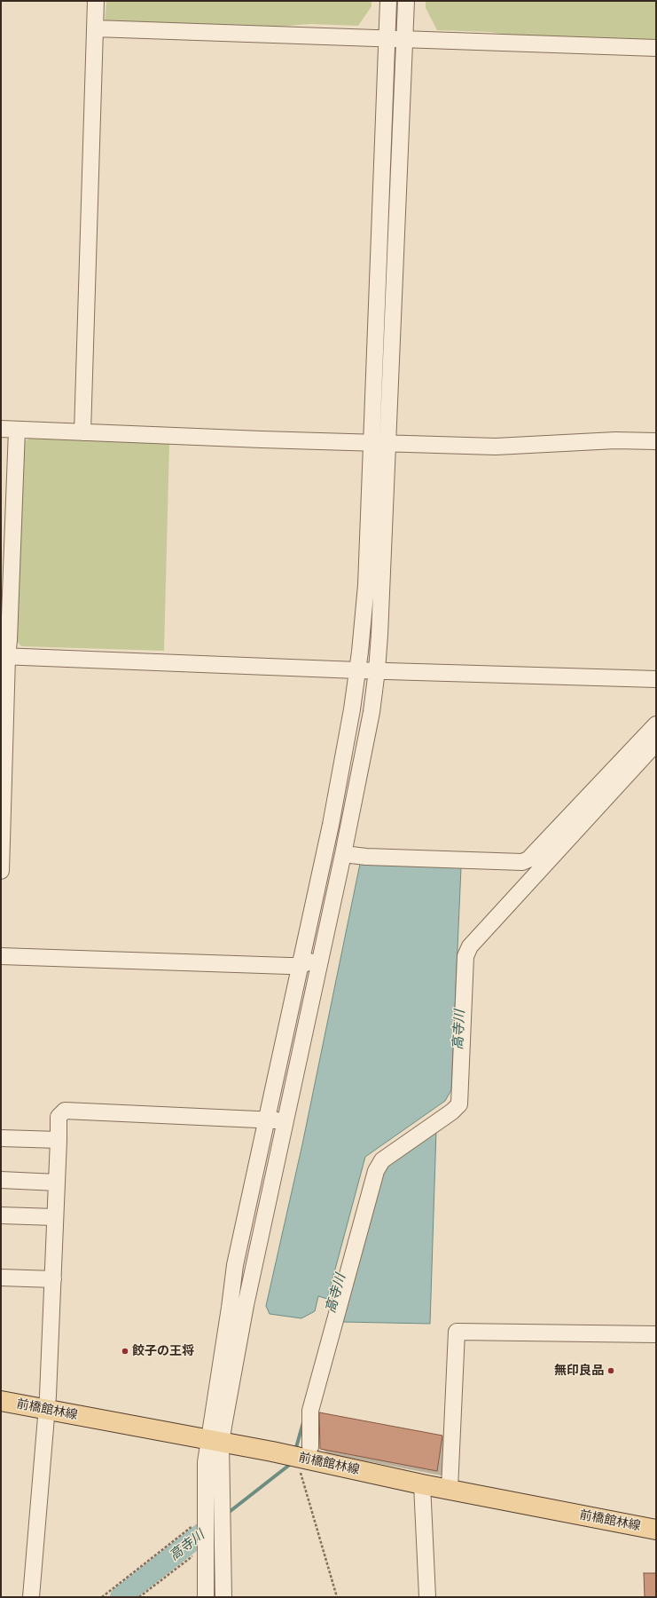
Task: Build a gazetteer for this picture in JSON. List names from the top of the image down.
{
  "streets": {
    "main road": ["前橋館林線"]
  },
  "water": ["高寺川"],
  "places": ["餃子の王将", "無印良品"]
}
